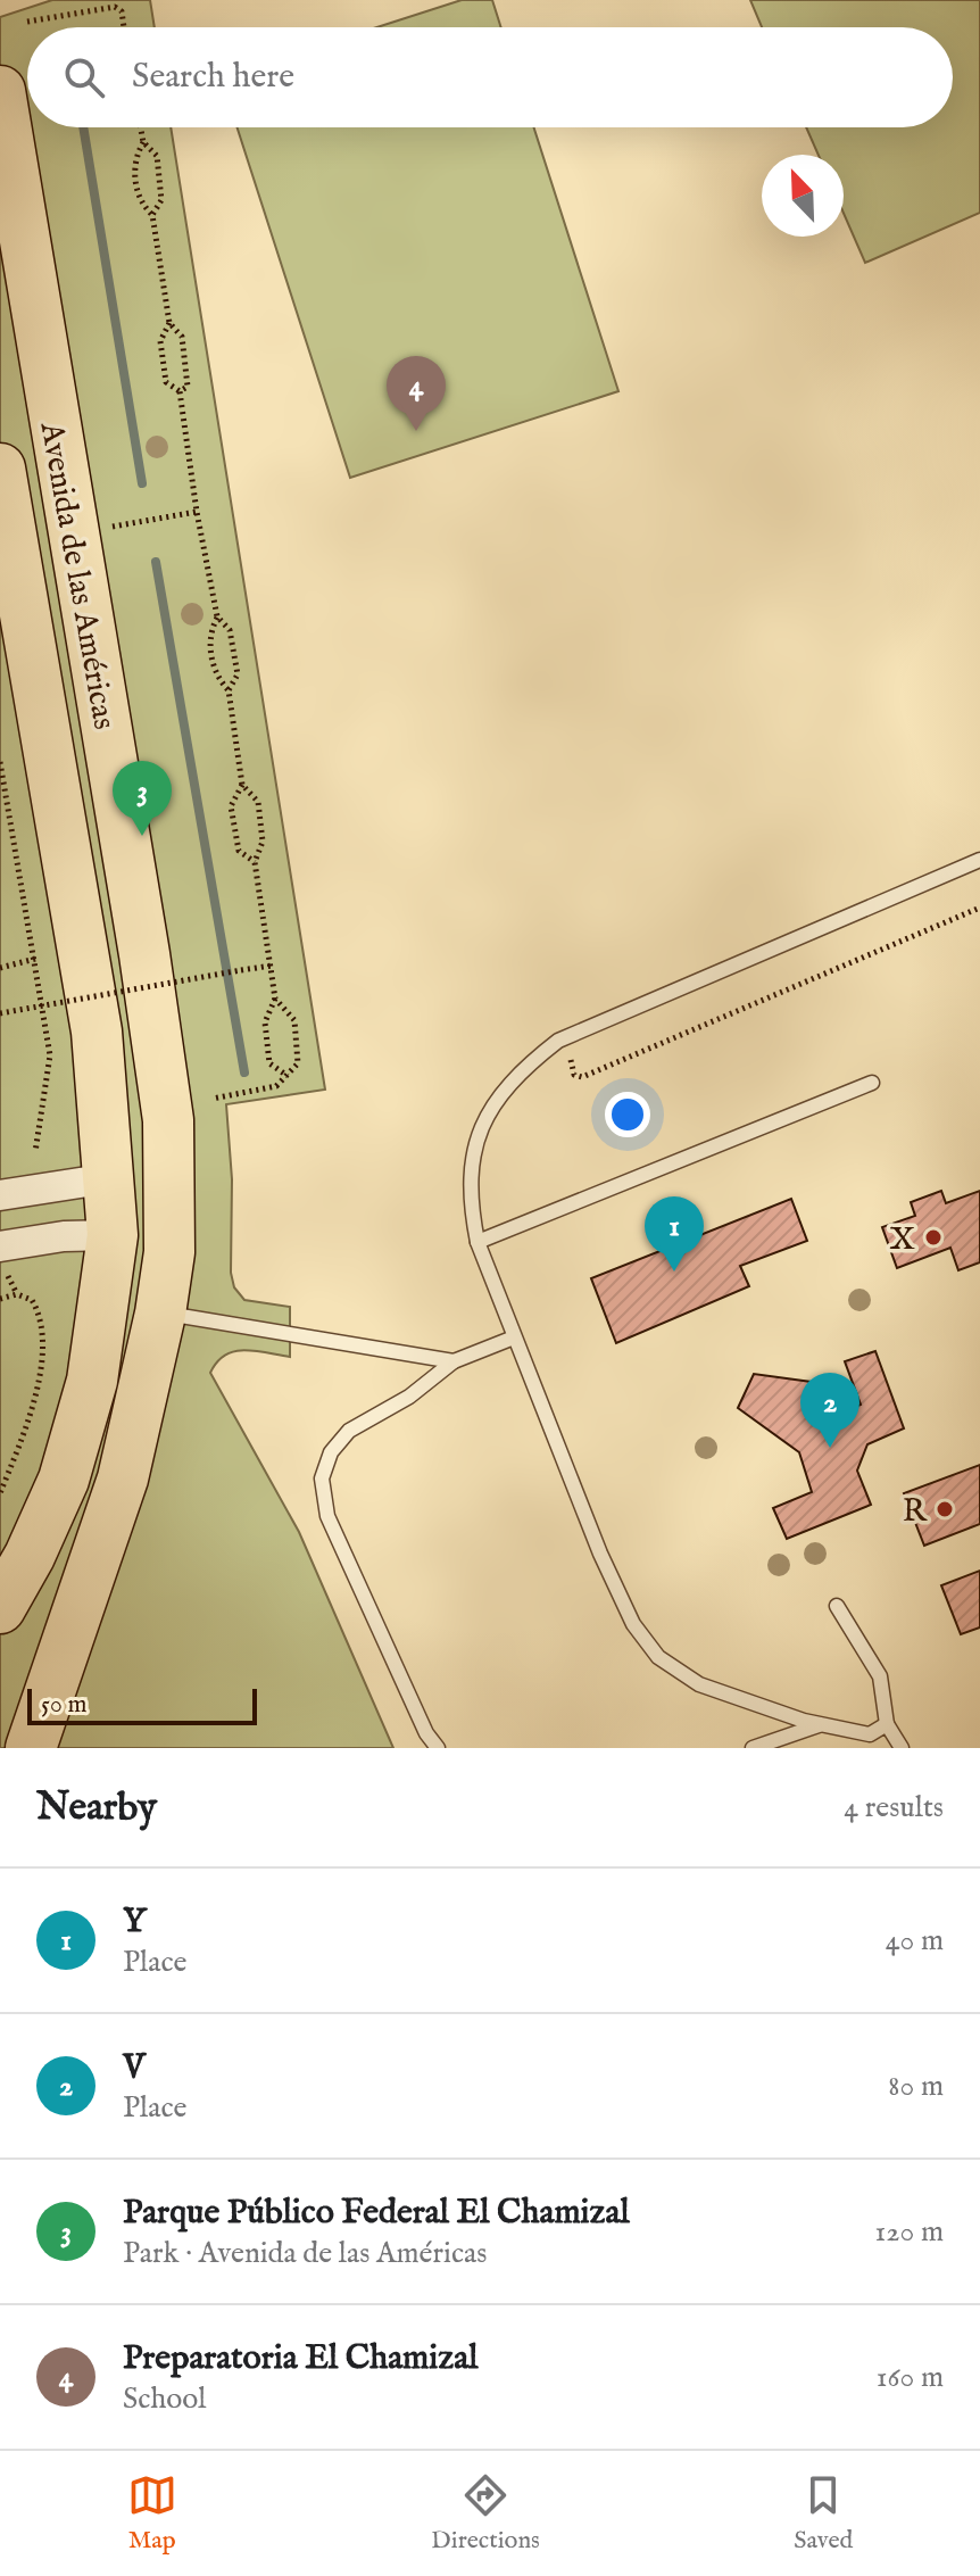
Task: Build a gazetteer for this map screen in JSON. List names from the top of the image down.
{
  "streets": {
    "highway": ["Avenida de las Américas"]
  },
  "places": ["X", "R"],
  "scale_bar": "50 m",
  "north": "top left",
  "page": {
    "search": "Search here",
    "pins": [
      "4",
      "3",
      "1",
      "2"
    ],
    "scale": "50 m",
    "heading": ["Nearby", "4 results"],
    "list": [
      {
        "mark": "1",
        "name": "Y",
        "note": "Place",
        "value": "40 m"
      },
      {
        "mark": "2",
        "name": "V",
        "note": "Place",
        "value": "80 m"
      },
      {
        "mark": "3",
        "name": "Parque Público Federal El Chamizal",
        "note": "Park · Avenida de las Américas",
        "value": "120 m"
      },
      {
        "mark": "4",
        "name": "Preparatoria El Chamizal",
        "note": "School",
        "value": "160 m"
      }
    ],
    "nav": ["Map", "Directions", "Saved"]
  }
}
